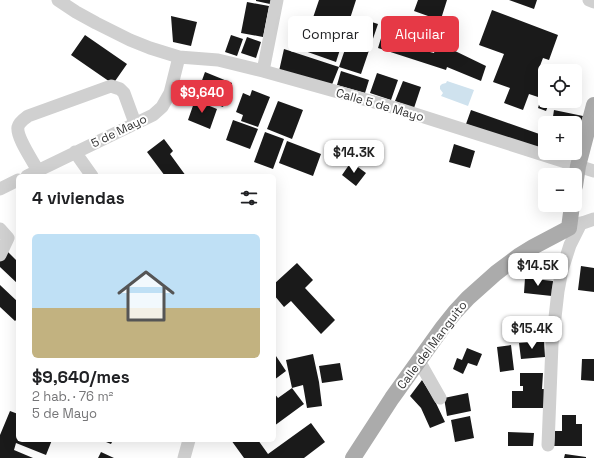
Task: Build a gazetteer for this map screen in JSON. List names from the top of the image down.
{
  "streets": {
    "main road": ["Calle del Manguito"],
    "street": ["Calle 5 de Mayo", "5 de Mayo"]
  },
  "crossings": [
    ["Calle 5 de Mayo", "5 de Mayo"]
  ],
  "page": {
    "chip": ["Comprar", "Alquilar"],
    "map_buttons": ["+", "−"],
    "price": [
      "$9,640",
      "$14.3K",
      "$14.5K",
      "$15.4K"
    ],
    "heading": "4 viviendas",
    "list": [
      {
        "name": "$9,640/mes",
        "note": "2 hab. · 76 m² · 5 de Mayo"
      }
    ]
  }
}
